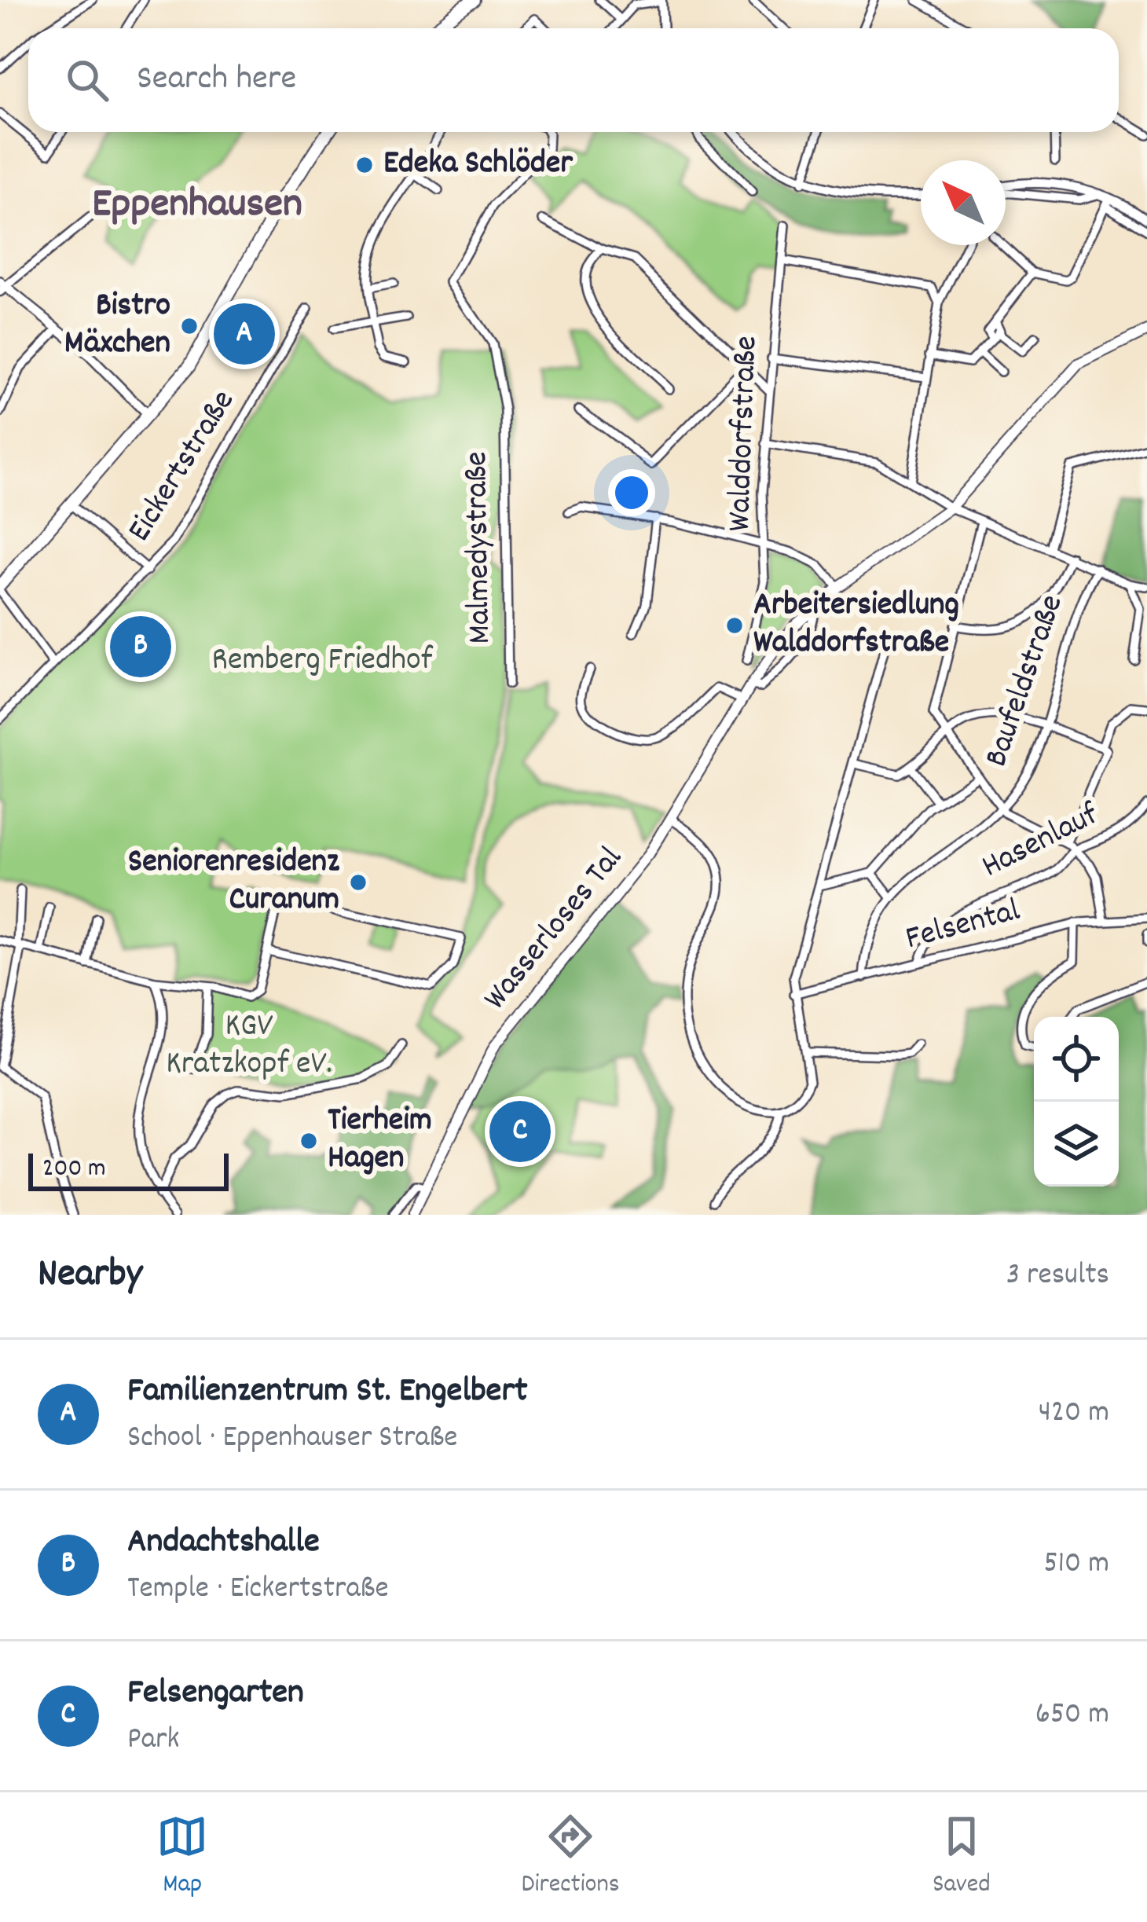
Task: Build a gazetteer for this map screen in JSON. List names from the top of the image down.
{
  "streets": {
    "main road": ["Wasserloses Tal"],
    "street": [
      "Walddorfstraße",
      "Eickertstraße",
      "Malmedystraße",
      "Baufeldstraße",
      "Hasenlauf",
      "Felsental"
    ]
  },
  "crossings": [
    ["Baufeldstraße", "Felsental"],
    ["Hasenlauf", "Felsental"]
  ],
  "districts": ["Eppenhausen"],
  "parks": ["Remberg Friedhof", "KGV Kratzkopf eV."],
  "places": [
    "Edeka Schlöder",
    "Bistro Mäxchen",
    "Arbeitersiedlung Walddorfstraße",
    "Seniorenresidenz Curanum",
    "Tierheim Hagen"
  ],
  "scale_bar": "200 m",
  "north": "top left",
  "page": {
    "search": "Search here",
    "pins": ["A", "B", "C"],
    "scale": "200 m",
    "heading": ["Nearby", "3 results"],
    "list": [
      {
        "mark": "A",
        "name": "Familienzentrum St. Engelbert",
        "note": "School · Eppenhauser Straße",
        "value": "420 m"
      },
      {
        "mark": "B",
        "name": "Andachtshalle",
        "note": "Temple · Eickertstraße",
        "value": "510 m"
      },
      {
        "mark": "C",
        "name": "Felsengarten",
        "note": "Park",
        "value": "650 m"
      }
    ],
    "nav": ["Map", "Directions", "Saved"]
  }
}
